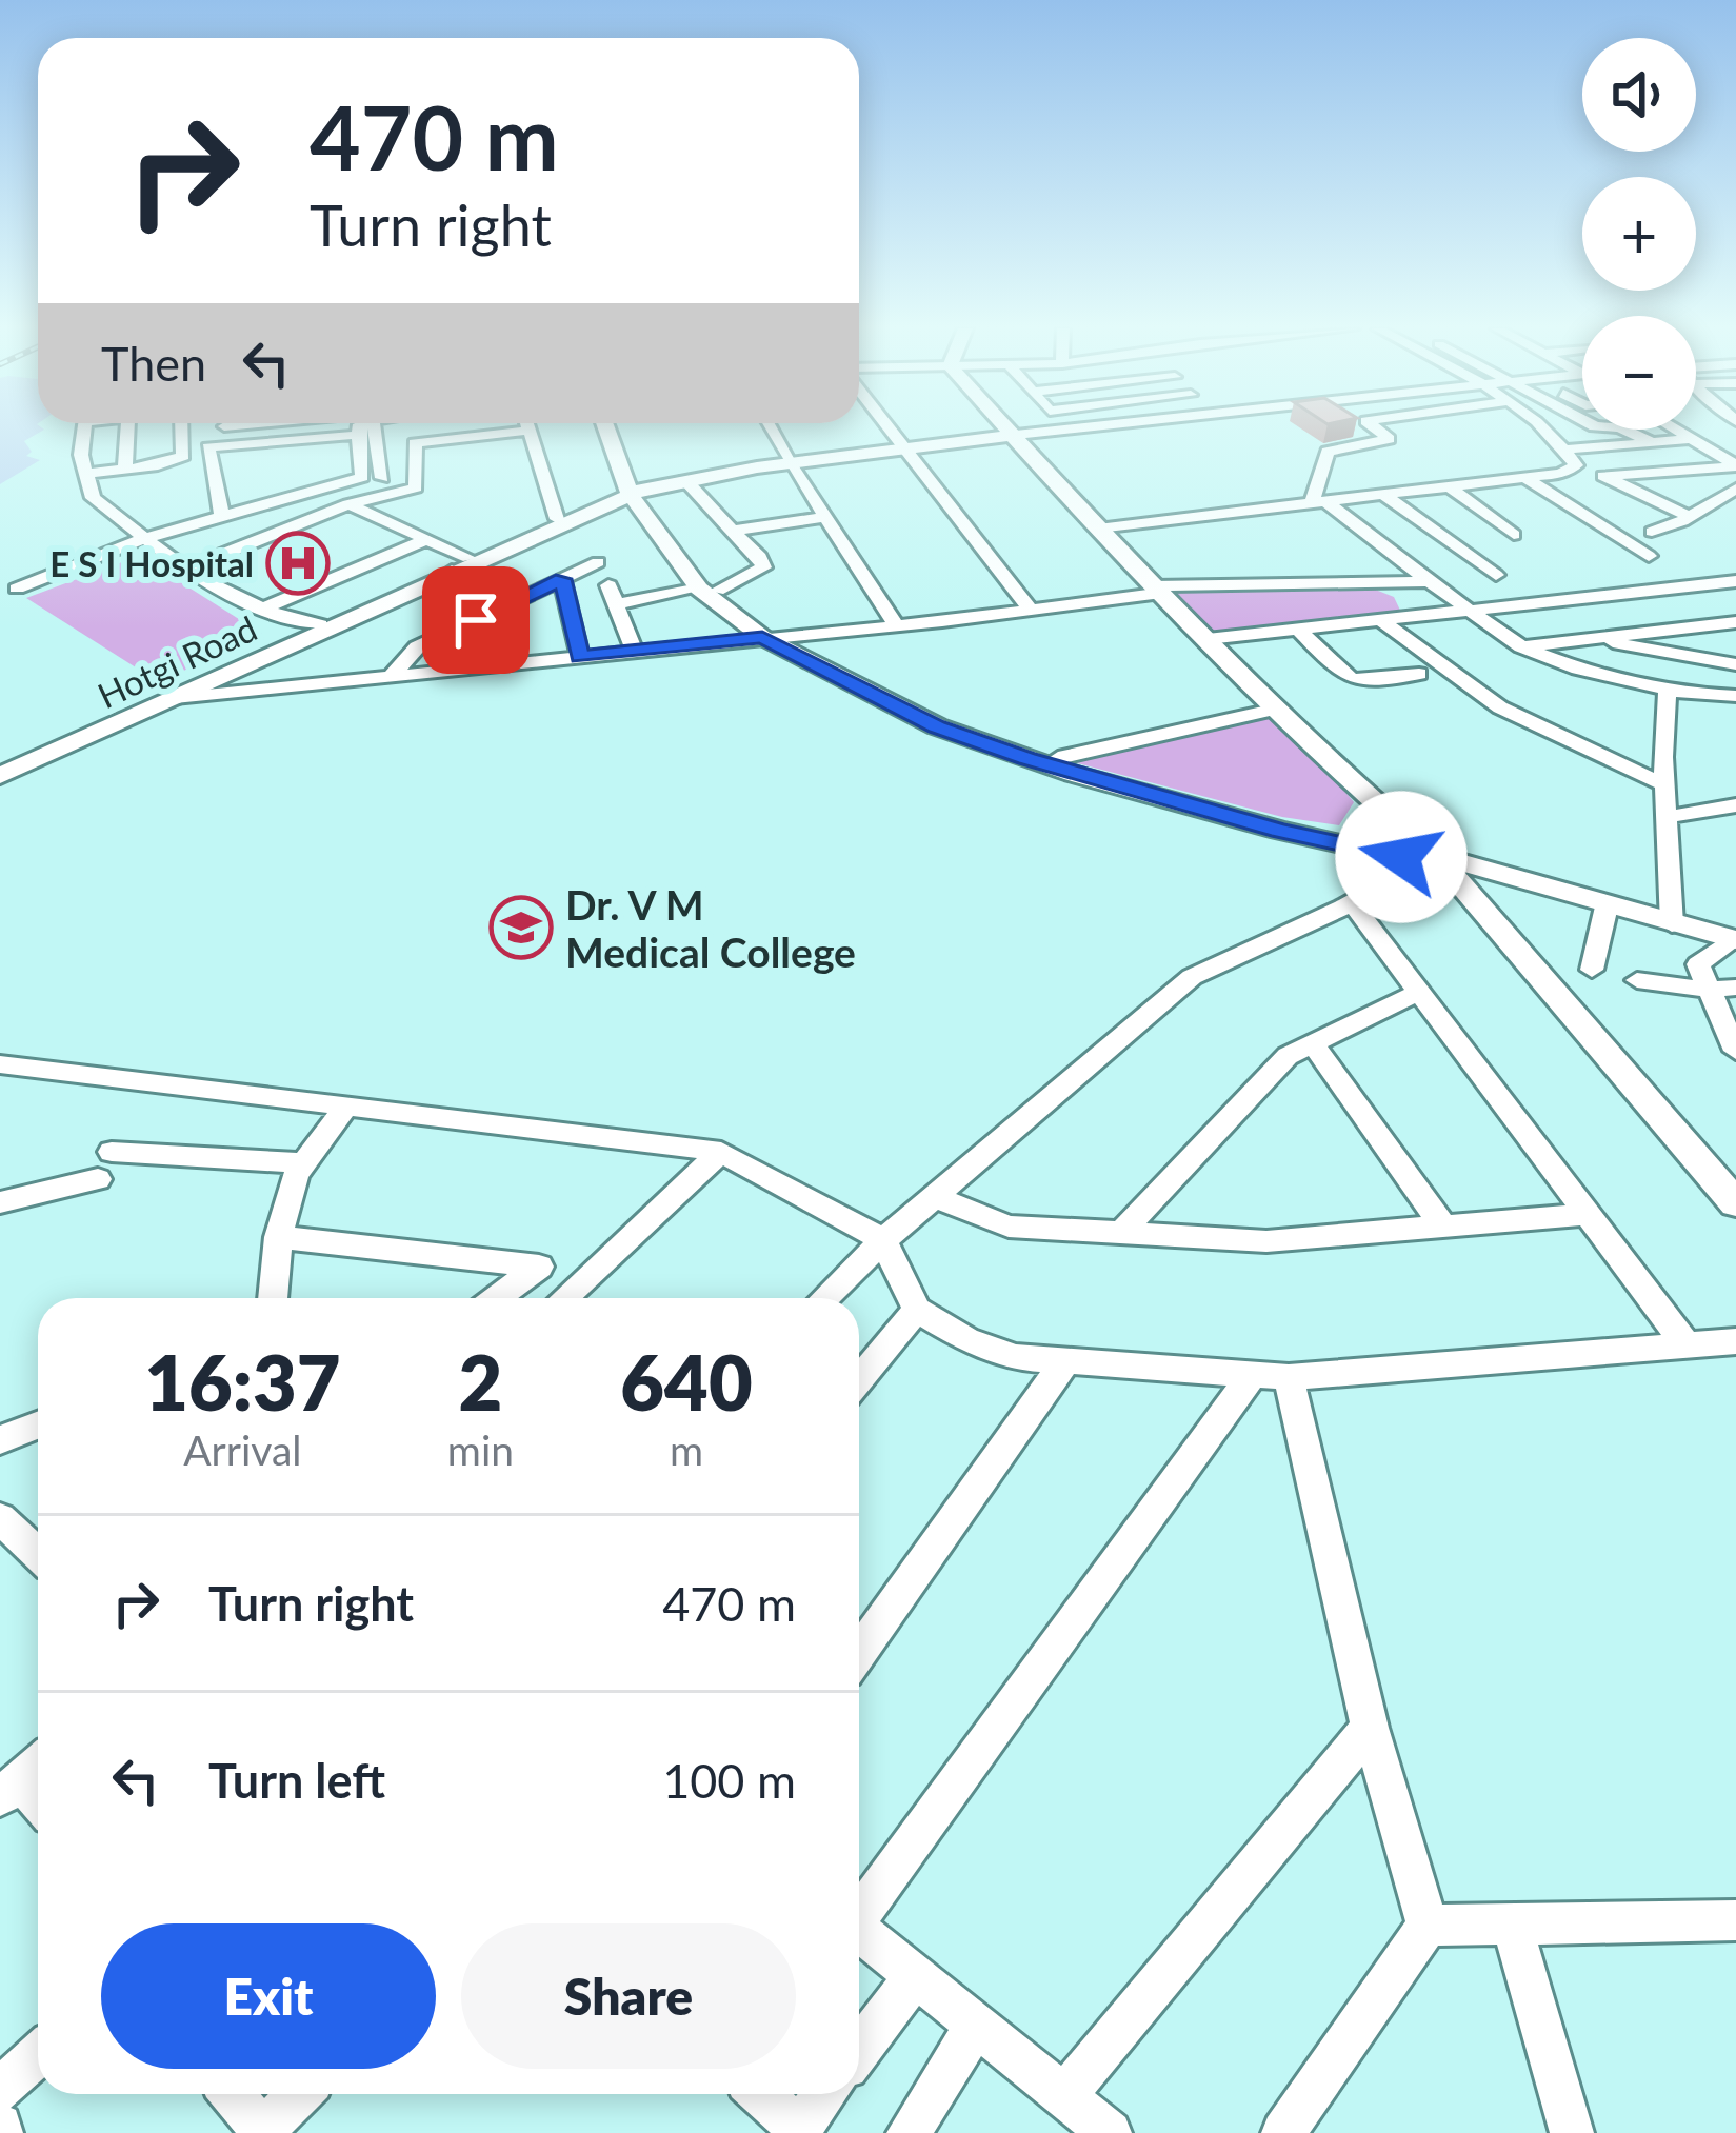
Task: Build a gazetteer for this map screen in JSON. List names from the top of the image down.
{
  "streets": {
    "main road": ["Hotgi Road"]
  },
  "places": {
    "hospital": ["E S I Hospital"],
    "school or university": ["Dr. V M Medical College"]
  },
  "page": {
    "map_buttons": ["+", "−"],
    "turn": ["470 m", "Turn right"],
    "then": "Then",
    "eta": [
      "16:37",
      "Arrival",
      "2",
      "min",
      "640",
      "m"
    ],
    "list": [
      {
        "name": "Turn right",
        "value": "470 m"
      },
      {
        "name": "Turn left",
        "value": "100 m"
      }
    ],
    "buttons": ["Exit", "Share"]
  }
}
